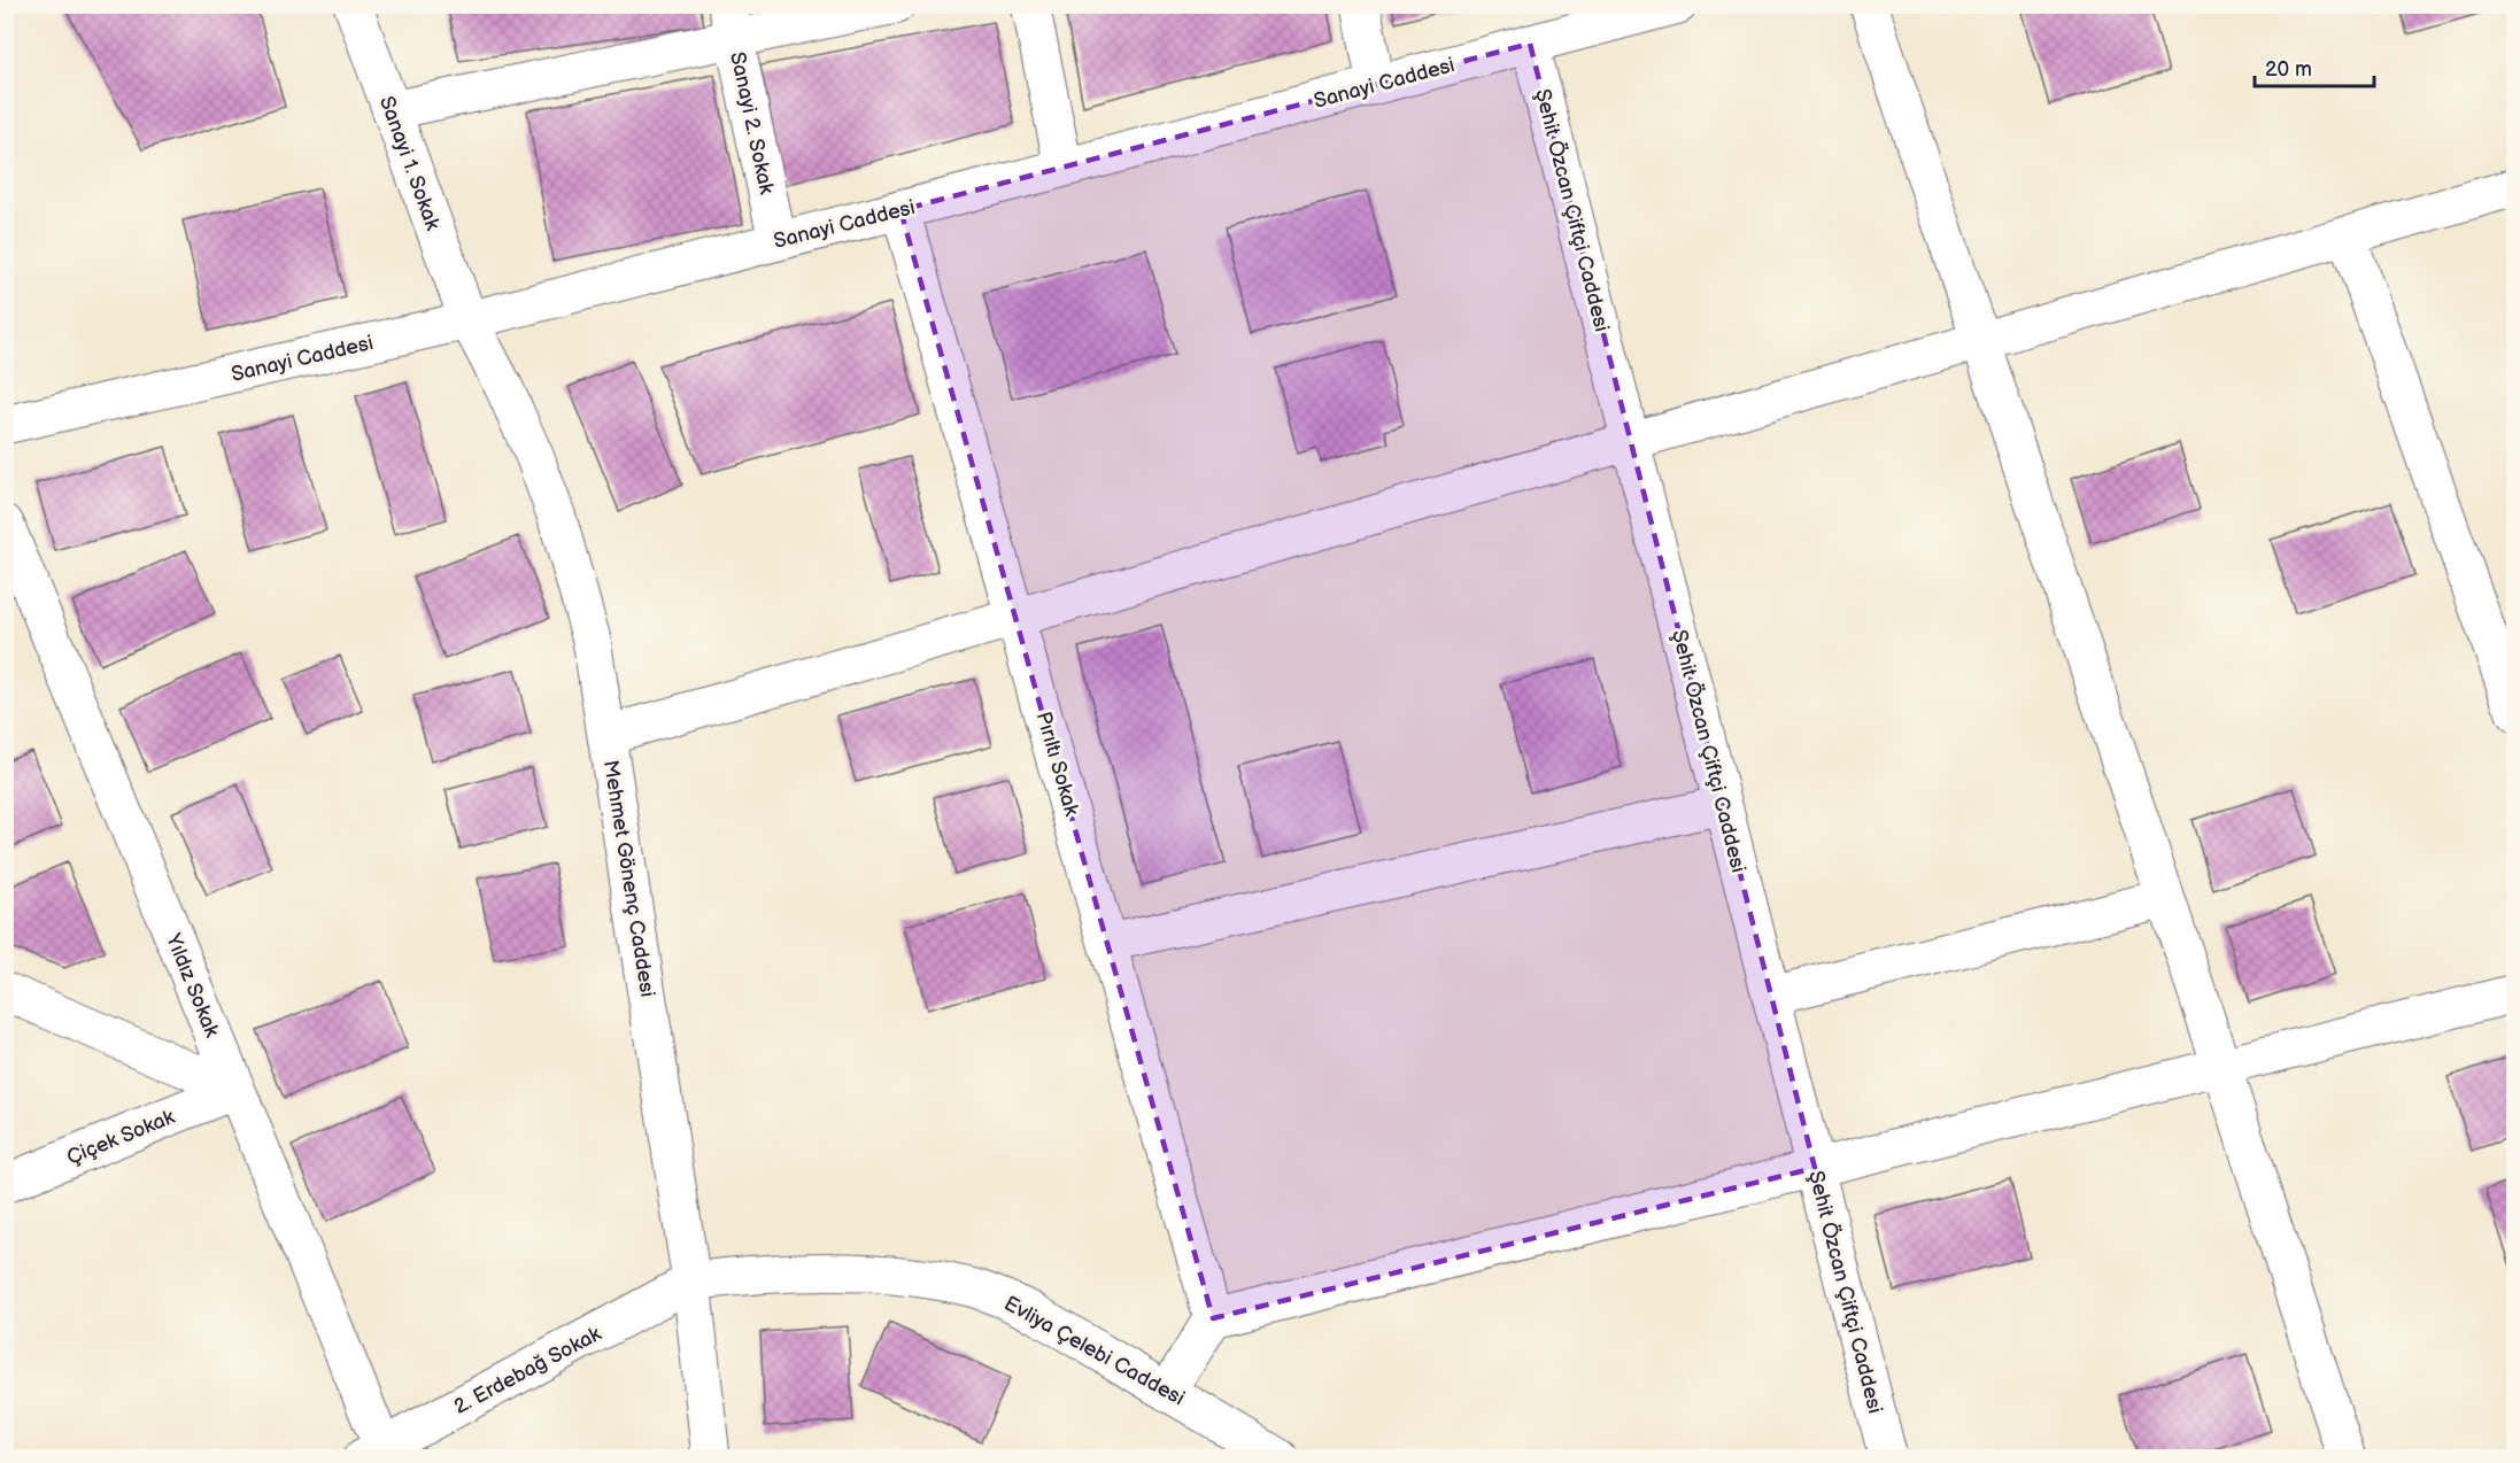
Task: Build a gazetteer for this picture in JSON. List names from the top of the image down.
{
  "streets": {
    "street": [
      "Sanayi Caddesi",
      "Sanayi 2. Sokak",
      "Sanayi 1. Sokak",
      "Şehit Özcan Çiftçi Caddesi",
      "Pırıltı Sokak",
      "Mehmet Gönenç Caddesi",
      "Yıldız Sokak",
      "Çiçek Sokak",
      "Evliya Çelebi Caddesi",
      "2. Erdebağ Sokak"
    ]
  },
  "crossings": [
    ["Sanayi Caddesi", "Sanayi 2. Sokak"],
    ["Sanayi Caddesi", "Sanayi 1. Sokak"],
    ["Sanayi Caddesi", "Şehit Özcan Çiftçi Caddesi"],
    ["Sanayi Caddesi", "Pırıltı Sokak"],
    ["Sanayi Caddesi", "Mehmet Gönenç Caddesi"],
    ["Sanayi 1. Sokak", "Mehmet Gönenç Caddesi"],
    ["Mehmet Gönenç Caddesi", "Evliya Çelebi Caddesi"],
    ["Mehmet Gönenç Caddesi", "2. Erdebağ Sokak"],
    ["Yıldız Sokak", "Çiçek Sokak"],
    ["Yıldız Sokak", "2. Erdebağ Sokak"],
    ["Evliya Çelebi Caddesi", "2. Erdebağ Sokak"]
  ],
  "scale_bar": "20 m"
}
